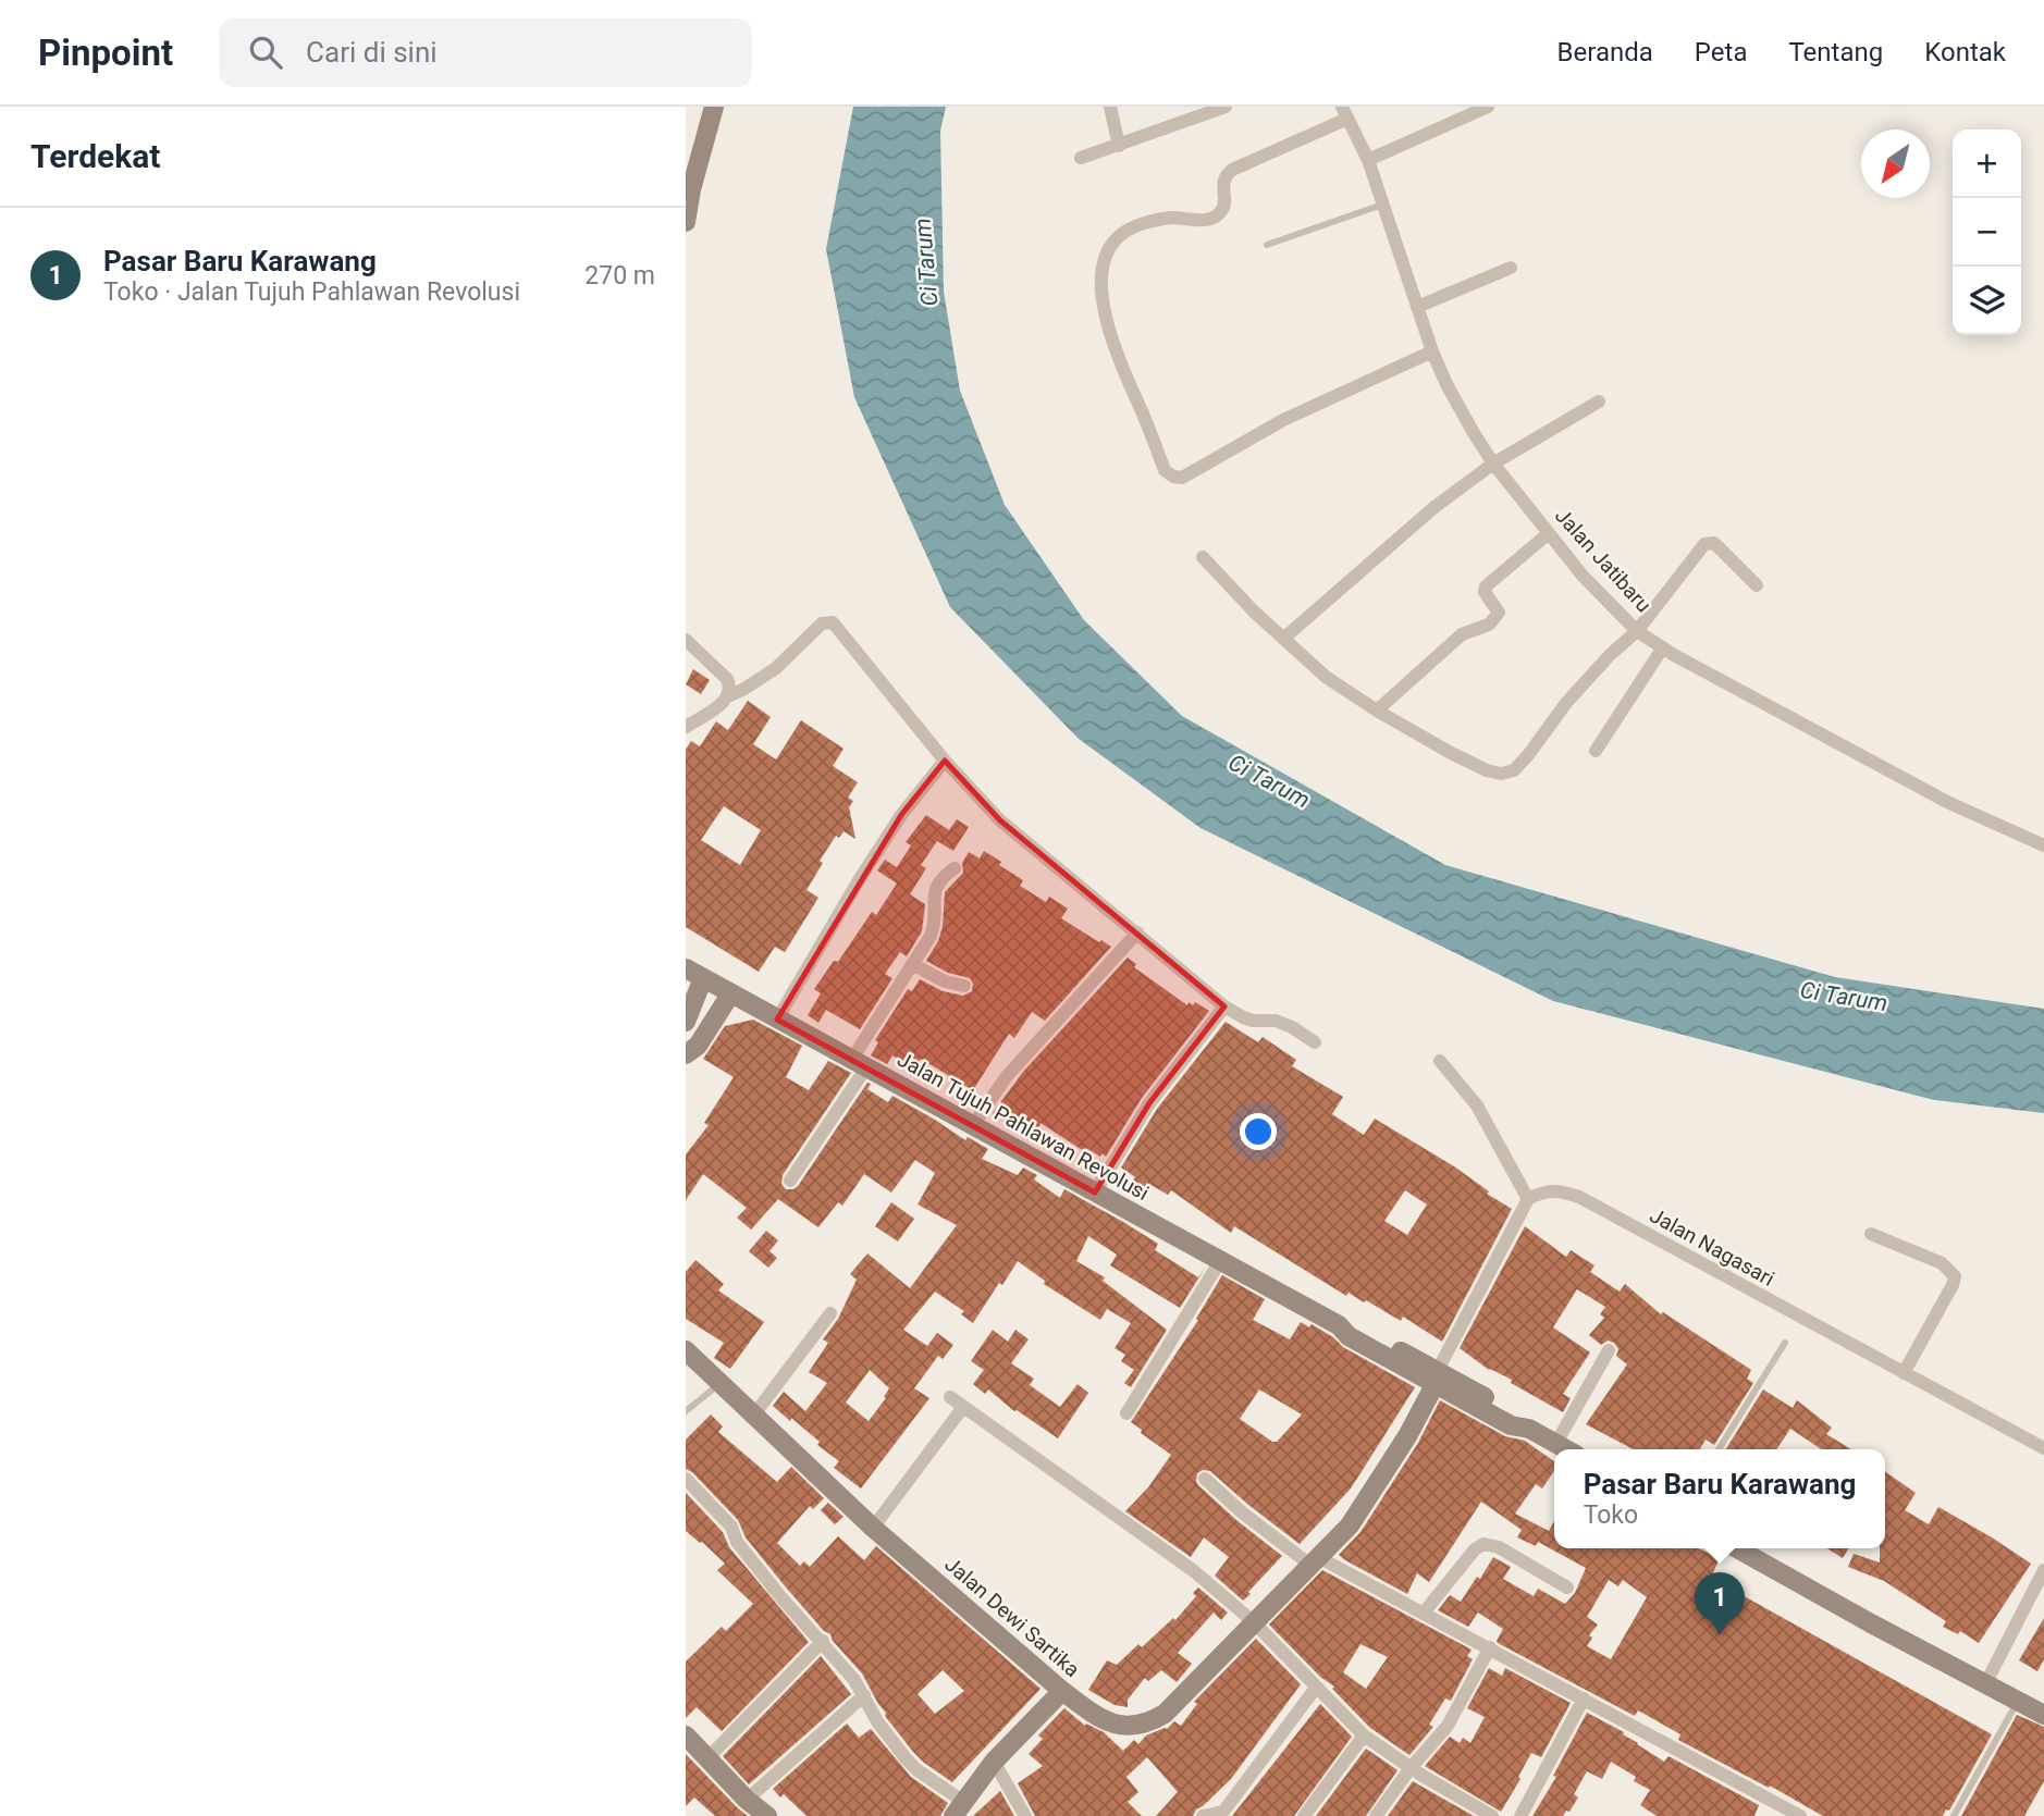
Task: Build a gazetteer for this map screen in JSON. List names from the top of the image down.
{
  "streets": {
    "street": [
      "Jalan Jatibaru",
      "Jalan Tujuh Pahlawan Revolusi",
      "Jalan Nagasari",
      "Jalan Dewi Sartika"
    ]
  },
  "crossings": [
    ["Jalan Tujuh Pahlawan Revolusi", "Jalan Dewi Sartika"]
  ],
  "water": ["Ci Tarum"],
  "north": "bottom left",
  "page": {
    "header": "Pinpoint",
    "search": "Cari di sini",
    "nav": [
      "Beranda",
      "Peta",
      "Tentang",
      "Kontak"
    ],
    "heading": "Terdekat",
    "map_buttons": ["+", "−"],
    "list": [
      {
        "mark": "1",
        "name": "Pasar Baru Karawang",
        "note": "Toko · Jalan Tujuh Pahlawan Revolusi",
        "value": "270 m"
      }
    ],
    "popup": ["Pasar Baru Karawang", "Toko"],
    "pins": "1"
  }
}
